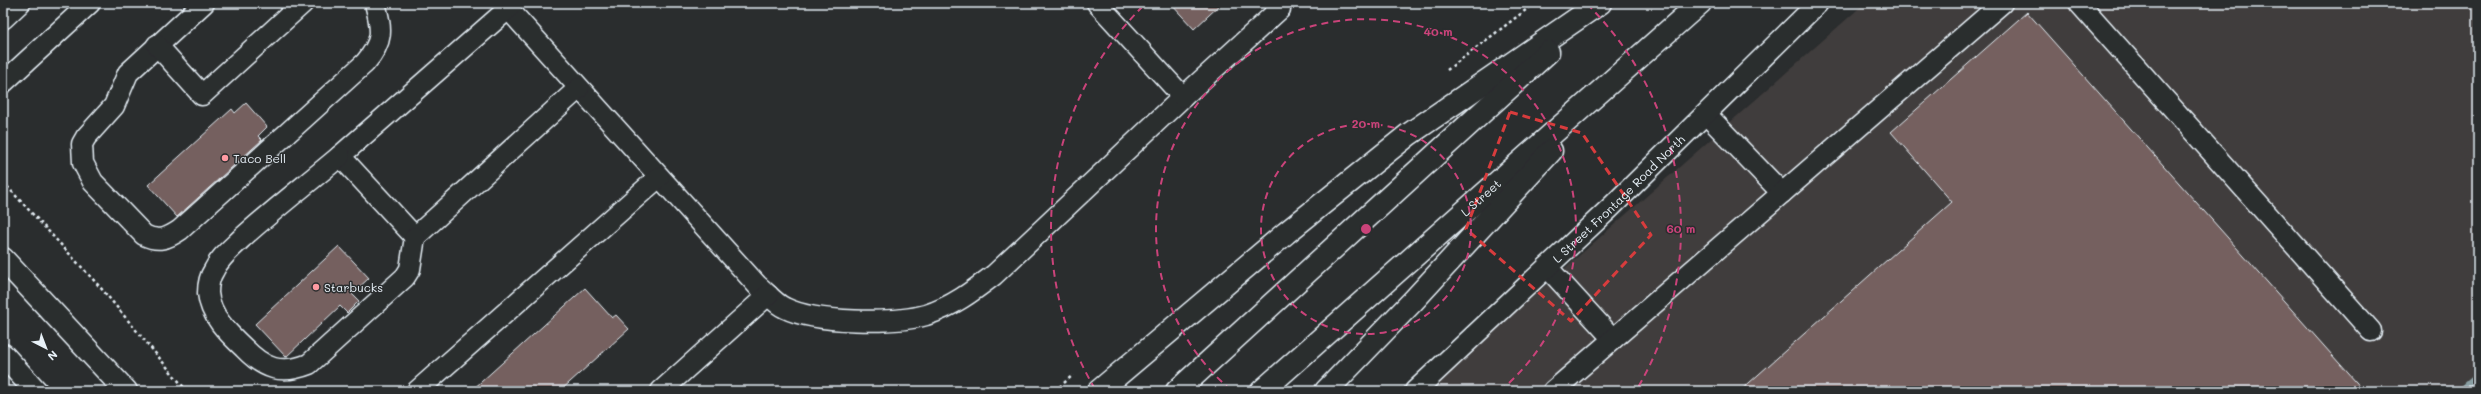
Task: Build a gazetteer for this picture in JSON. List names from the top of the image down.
{
  "streets": {
    "main road": ["L Street"],
    "lane": ["L Street Frontage Road North"]
  },
  "places": ["Taco Bell", "Starbucks"],
  "north": "bottom right",
  "rings": ["40 m", "20 m", "60 m"]
}
